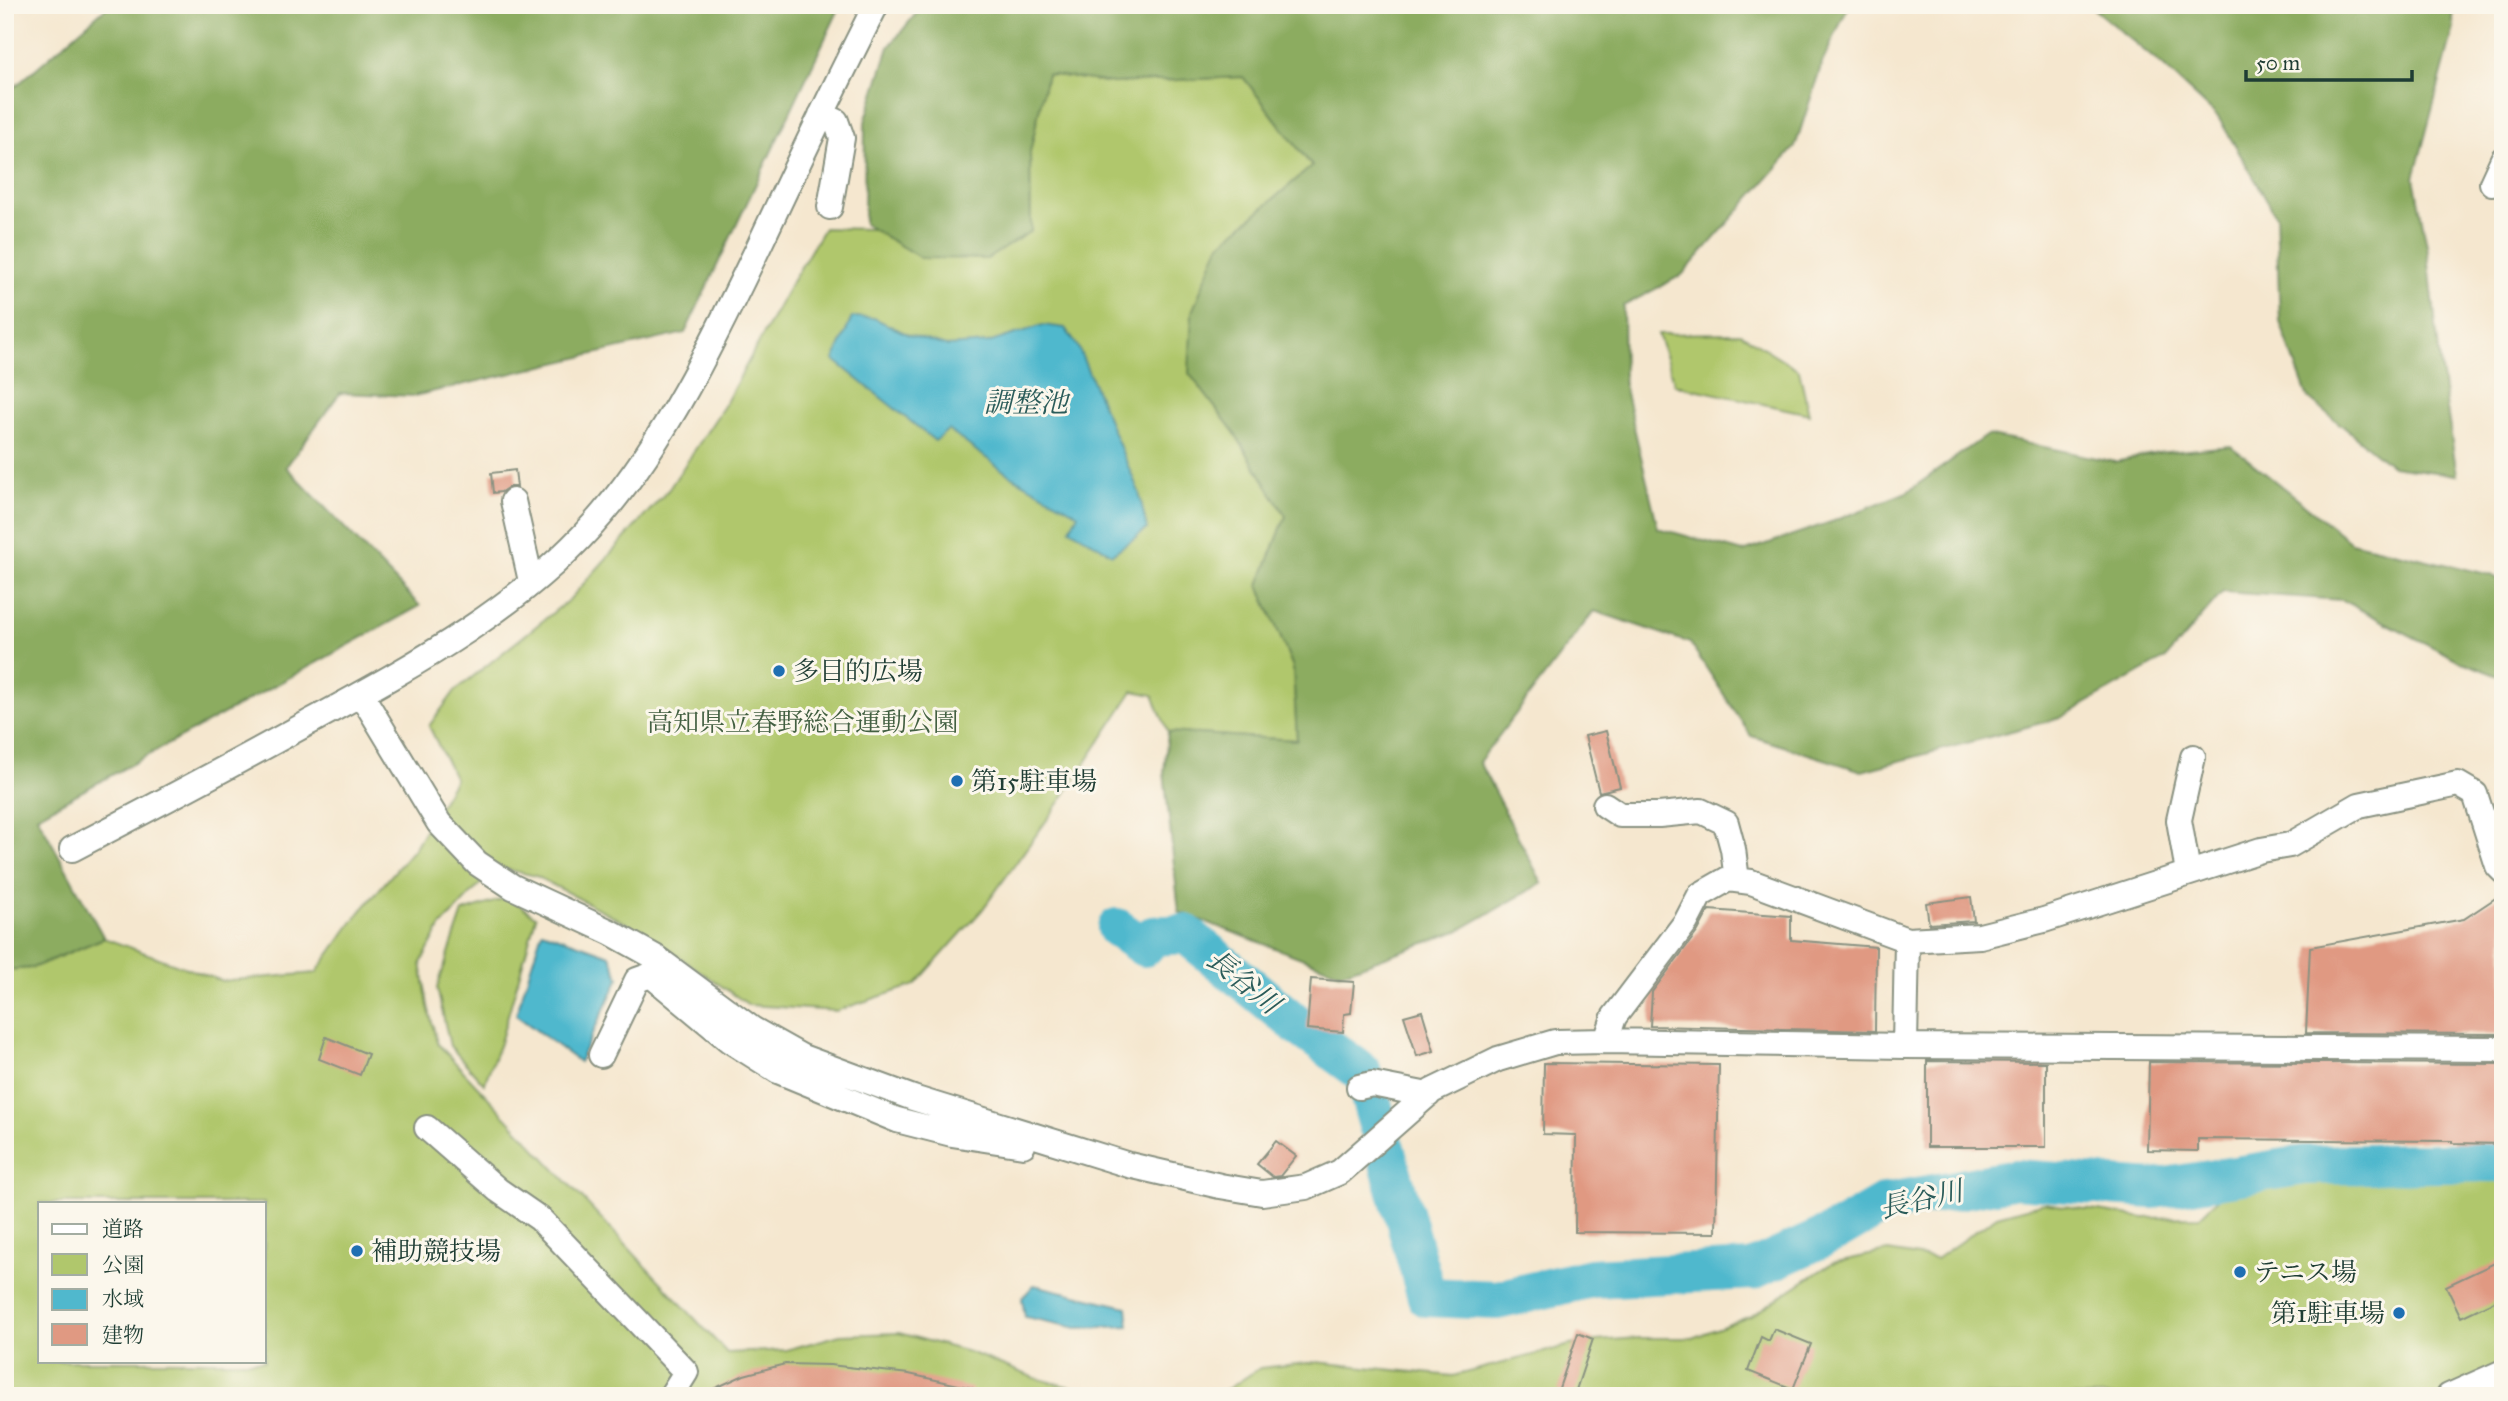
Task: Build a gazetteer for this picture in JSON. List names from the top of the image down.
{
  "water": ["調整池", "長谷川"],
  "parks": ["高知県立春野総合運動公園"],
  "places": [
    "多目的広場",
    "第15駐車場",
    "補助競技場",
    "テニス場",
    "第1駐車場"
  ],
  "legend": [
    "道路",
    "公園",
    "水域",
    "建物"
  ],
  "scale_bar": "50 m"
}
